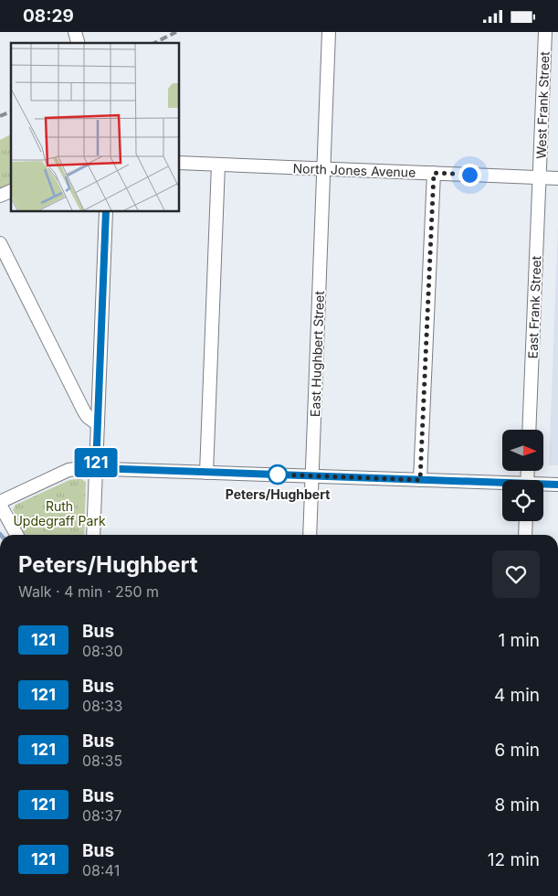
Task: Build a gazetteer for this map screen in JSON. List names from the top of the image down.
{
  "streets": {
    "street": [
      "West Frank Street",
      "North Jones Avenue",
      "East Frank Street",
      "East Hughbert Street"
    ]
  },
  "crossings": [
    ["West Frank Street", "North Jones Avenue"],
    ["West Frank Street", "East Frank Street"],
    ["North Jones Avenue", "East Frank Street"],
    ["North Jones Avenue", "East Hughbert Street"]
  ],
  "parks": ["Ruth Updegraff Park"],
  "places": ["Peters/Hughbert"],
  "lines": ["bus line 121"],
  "north": "right",
  "page": {
    "status": "08:29",
    "on_map": "121",
    "heading": ["Peters/Hughbert", "Walk · 4 min · 250 m"],
    "list": [
      {
        "mark": "121",
        "name": "Bus",
        "note": "08:30",
        "value": "1 min"
      },
      {
        "mark": "121",
        "name": "Bus",
        "note": "08:33",
        "value": "4 min"
      },
      {
        "mark": "121",
        "name": "Bus",
        "note": "08:35",
        "value": "6 min"
      },
      {
        "mark": "121",
        "name": "Bus",
        "note": "08:37",
        "value": "8 min"
      },
      {
        "mark": "121",
        "name": "Bus",
        "note": "08:41",
        "value": "12 min"
      }
    ]
  }
}
